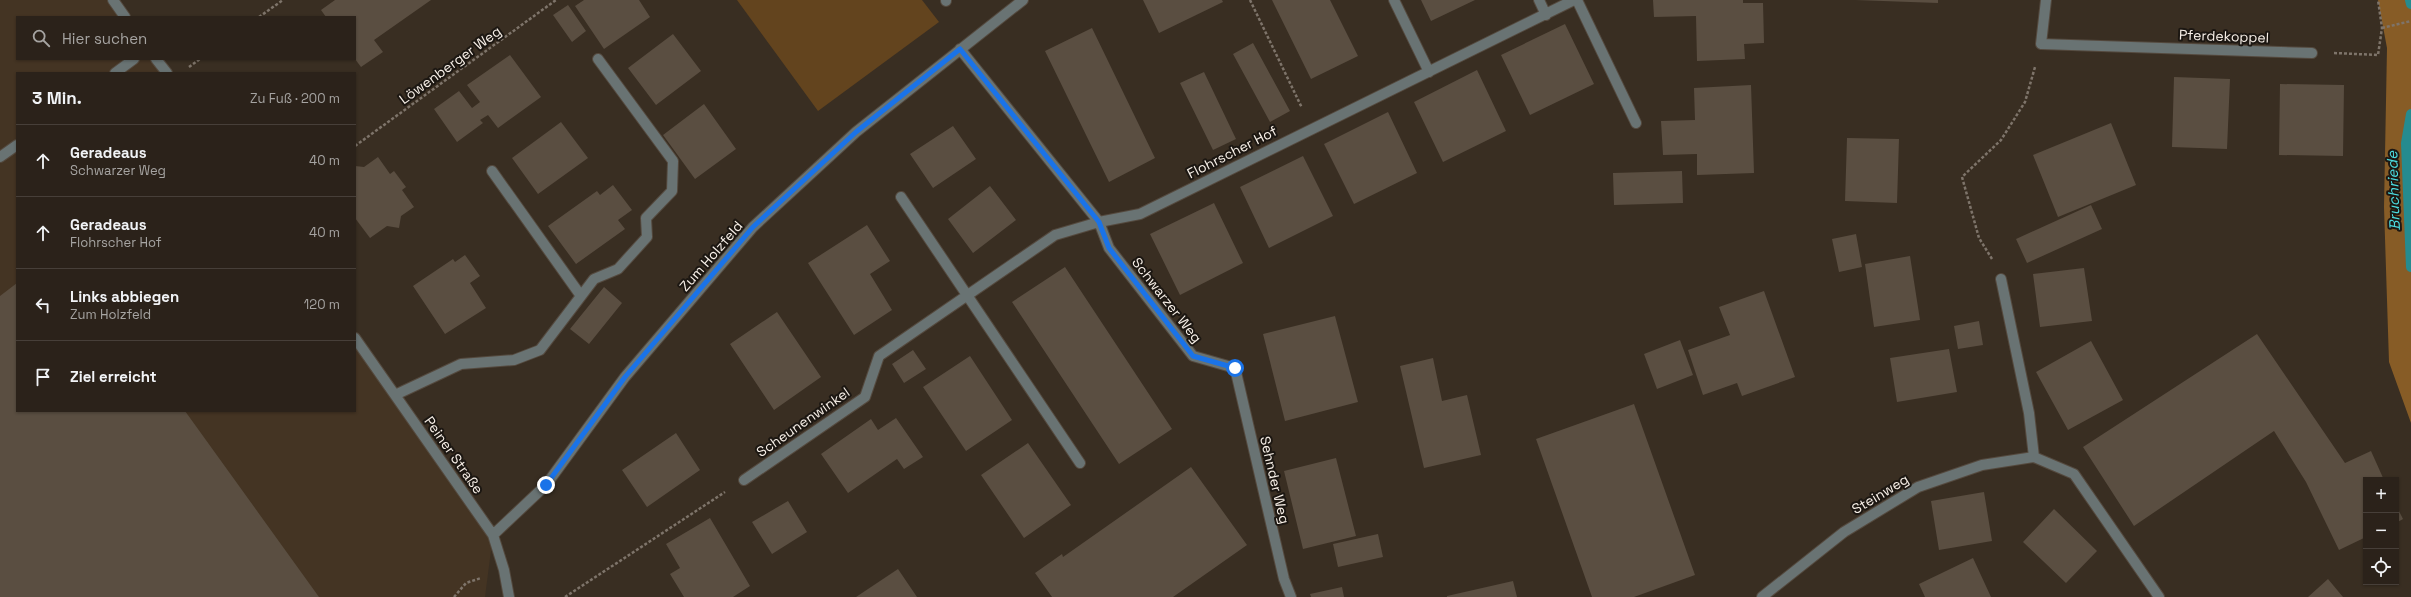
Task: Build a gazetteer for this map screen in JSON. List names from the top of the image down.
{
  "streets": {
    "street": [
      "Pferdekoppel",
      "Flohrscher Hof",
      "Zum Holzfeld",
      "Schwarzer Weg",
      "Scheunenwinkel",
      "Peiner Straße",
      "Sehnder Weg",
      "Steinweg"
    ],
    "path": ["Löwenberger Weg"]
  },
  "crossings": [
    ["Flohrscher Hof", "Schwarzer Weg"],
    ["Flohrscher Hof", "Scheunenwinkel"],
    ["Zum Holzfeld", "Peiner Straße"],
    ["Schwarzer Weg", "Scheunenwinkel"],
    ["Schwarzer Weg", "Sehnder Weg"]
  ],
  "water": ["Bruchriede"],
  "page": {
    "search": "Hier suchen",
    "heading": ["3 Min.", "Zu Fuß · 200 m"],
    "list": [
      ["Geradeaus", "Schwarzer Weg", "40 m"],
      ["Geradeaus", "Flohrscher Hof", "40 m"],
      ["Links abbiegen", "Zum Holzfeld", "120 m"],
      "Ziel erreicht"
    ],
    "map_buttons": ["+", "−"]
  }
}
